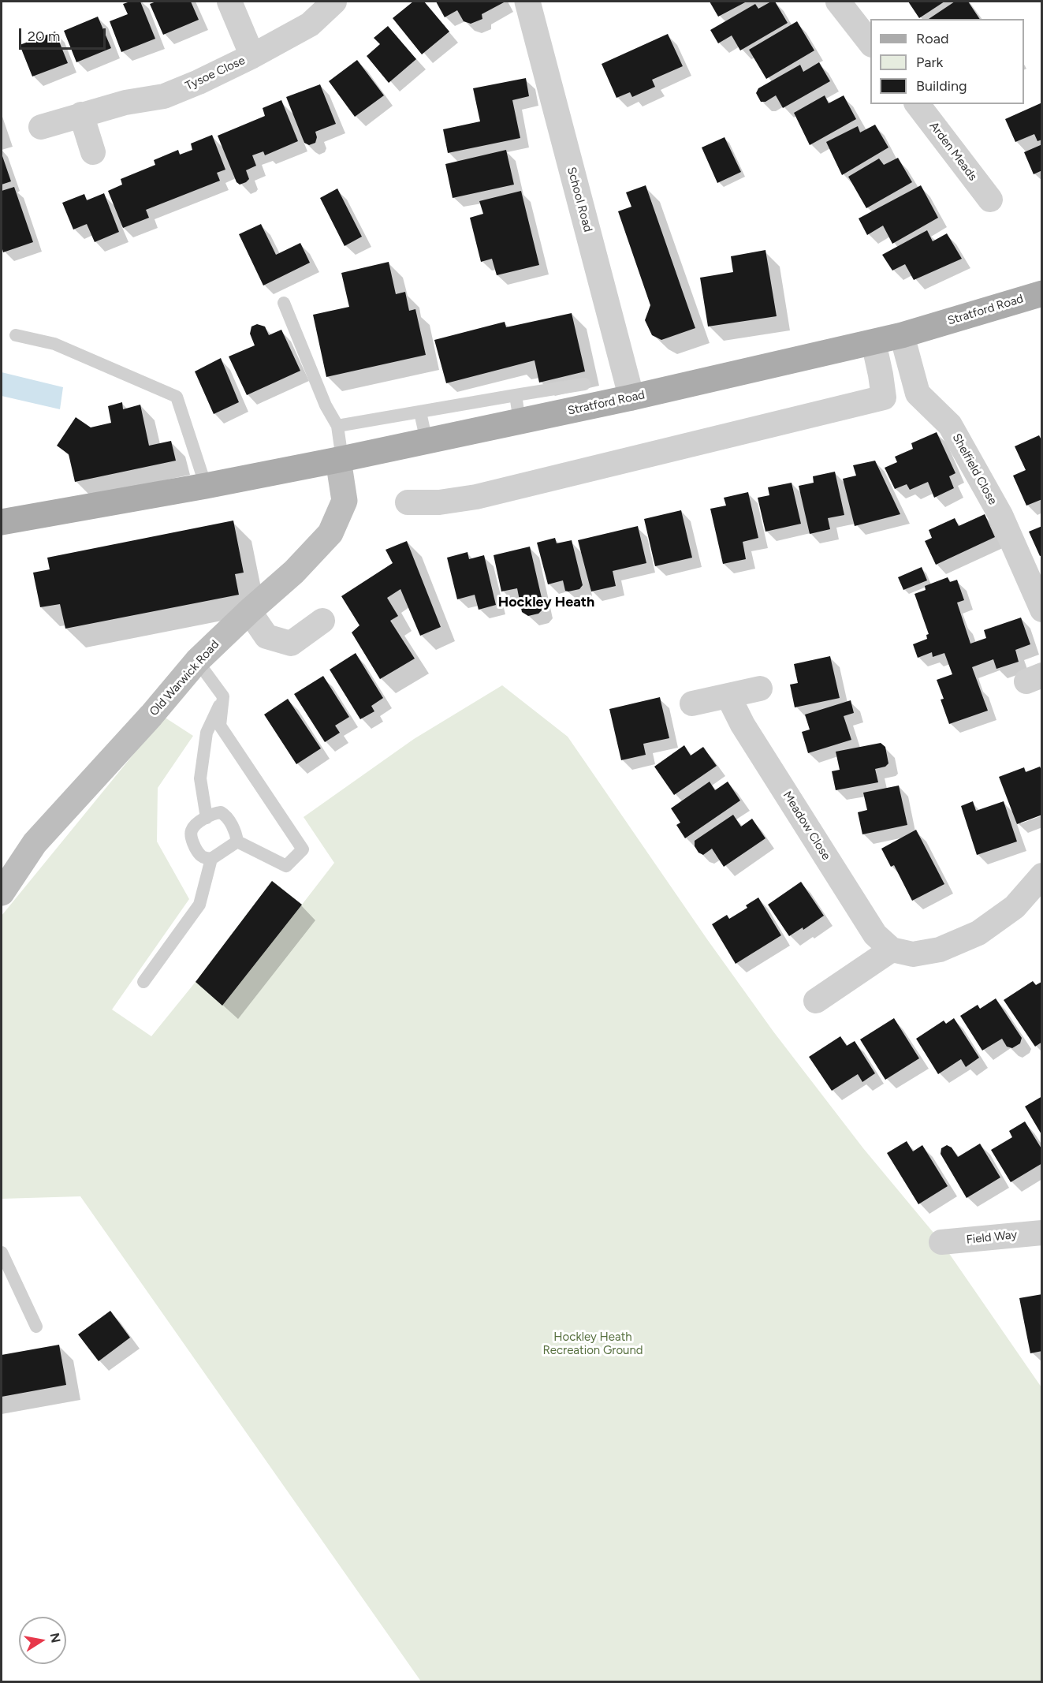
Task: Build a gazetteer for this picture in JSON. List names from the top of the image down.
{
  "streets": {
    "main road": ["Stratford Road", "Old Warwick Road"],
    "street": [
      "Tysoe Close",
      "Arden Meads",
      "School Road",
      "Shelfield Close",
      "Meadow Close",
      "Field Way"
    ]
  },
  "crossings": [
    ["School Road", "Stratford Road"],
    ["Stratford Road", "Shelfield Close"],
    ["Stratford Road", "Old Warwick Road"]
  ],
  "districts": ["Hockley Heath"],
  "parks": ["Hockley Heath Recreation Ground"],
  "legend": ["Road", "Park", "Building"],
  "scale_bar": "20 m",
  "north": "right"
}
